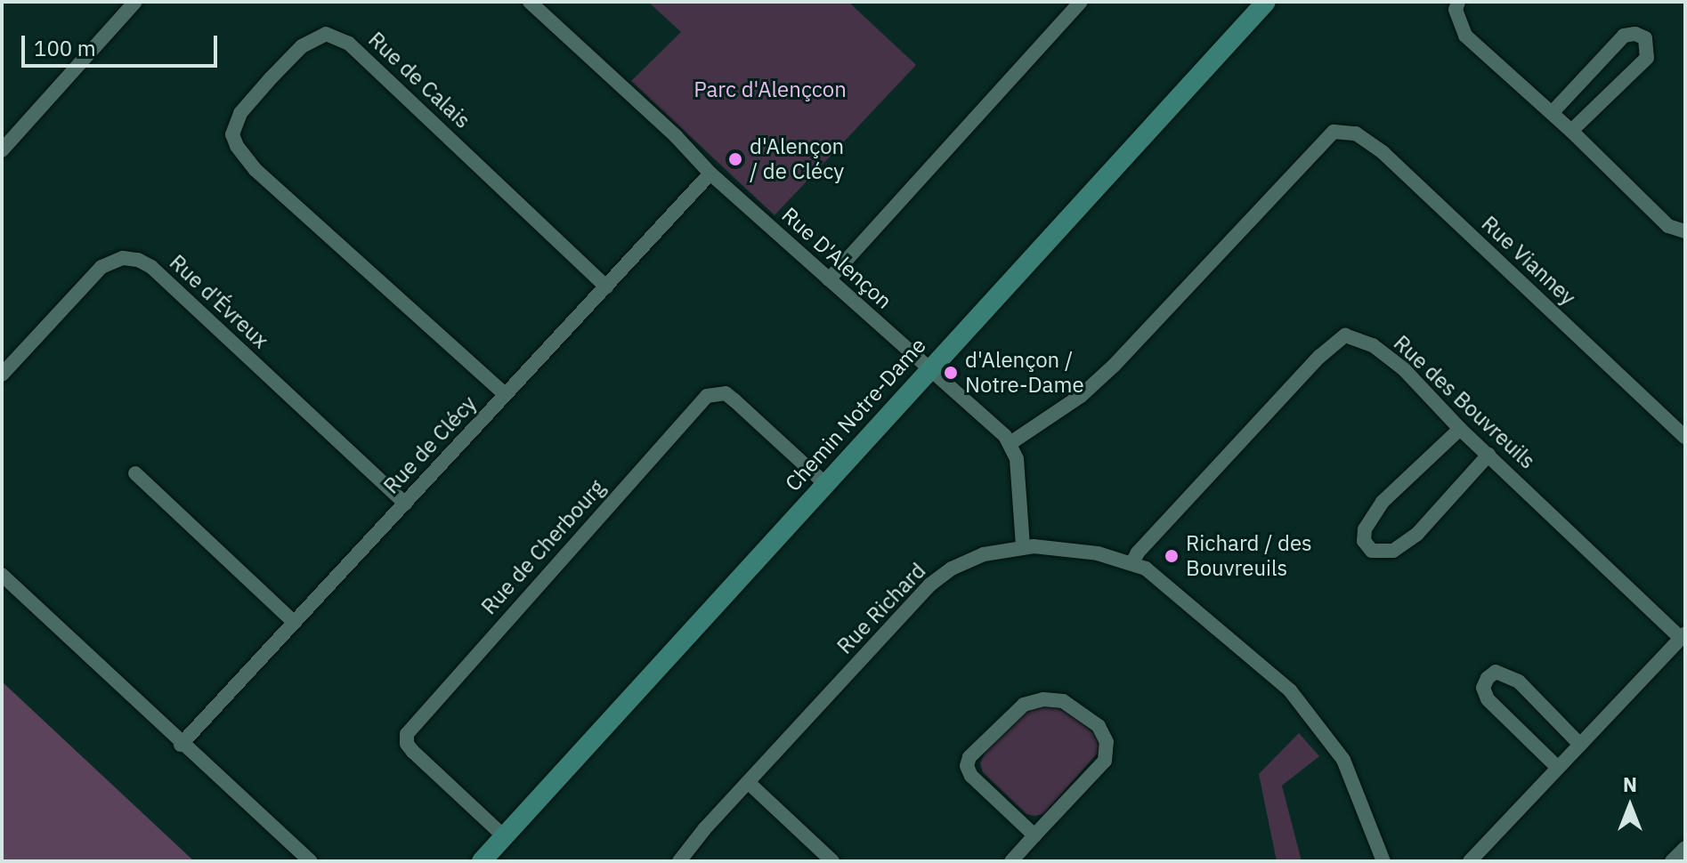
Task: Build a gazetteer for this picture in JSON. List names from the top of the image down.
{
  "streets": {
    "street": [
      "Rue de Calais",
      "Rue D'Alençon",
      "Rue Vianney",
      "Rue d'Évreux",
      "Rue des Bouvreuils",
      "Chemin Notre-Dame",
      "Rue de Clécy",
      "Rue de Cherbourg",
      "Rue Richard"
    ]
  },
  "crossings": [
    ["Rue de Calais", "Rue de Clécy"],
    ["Rue D'Alençon", "Rue Vianney"],
    ["Rue D'Alençon", "Chemin Notre-Dame"],
    ["Rue D'Alençon", "Rue de Clécy"],
    ["Rue d'Évreux", "Rue de Clécy"],
    ["Rue des Bouvreuils", "Rue Richard"],
    ["Chemin Notre-Dame", "Rue de Cherbourg"]
  ],
  "parks": ["Parc d'Alençcon"],
  "places": ["d'Alençon / de Clécy", "d'Alençon / Notre-Dame", "Richard / des Bouvreuils"],
  "scale_bar": "100 m",
  "north": "top"
}
